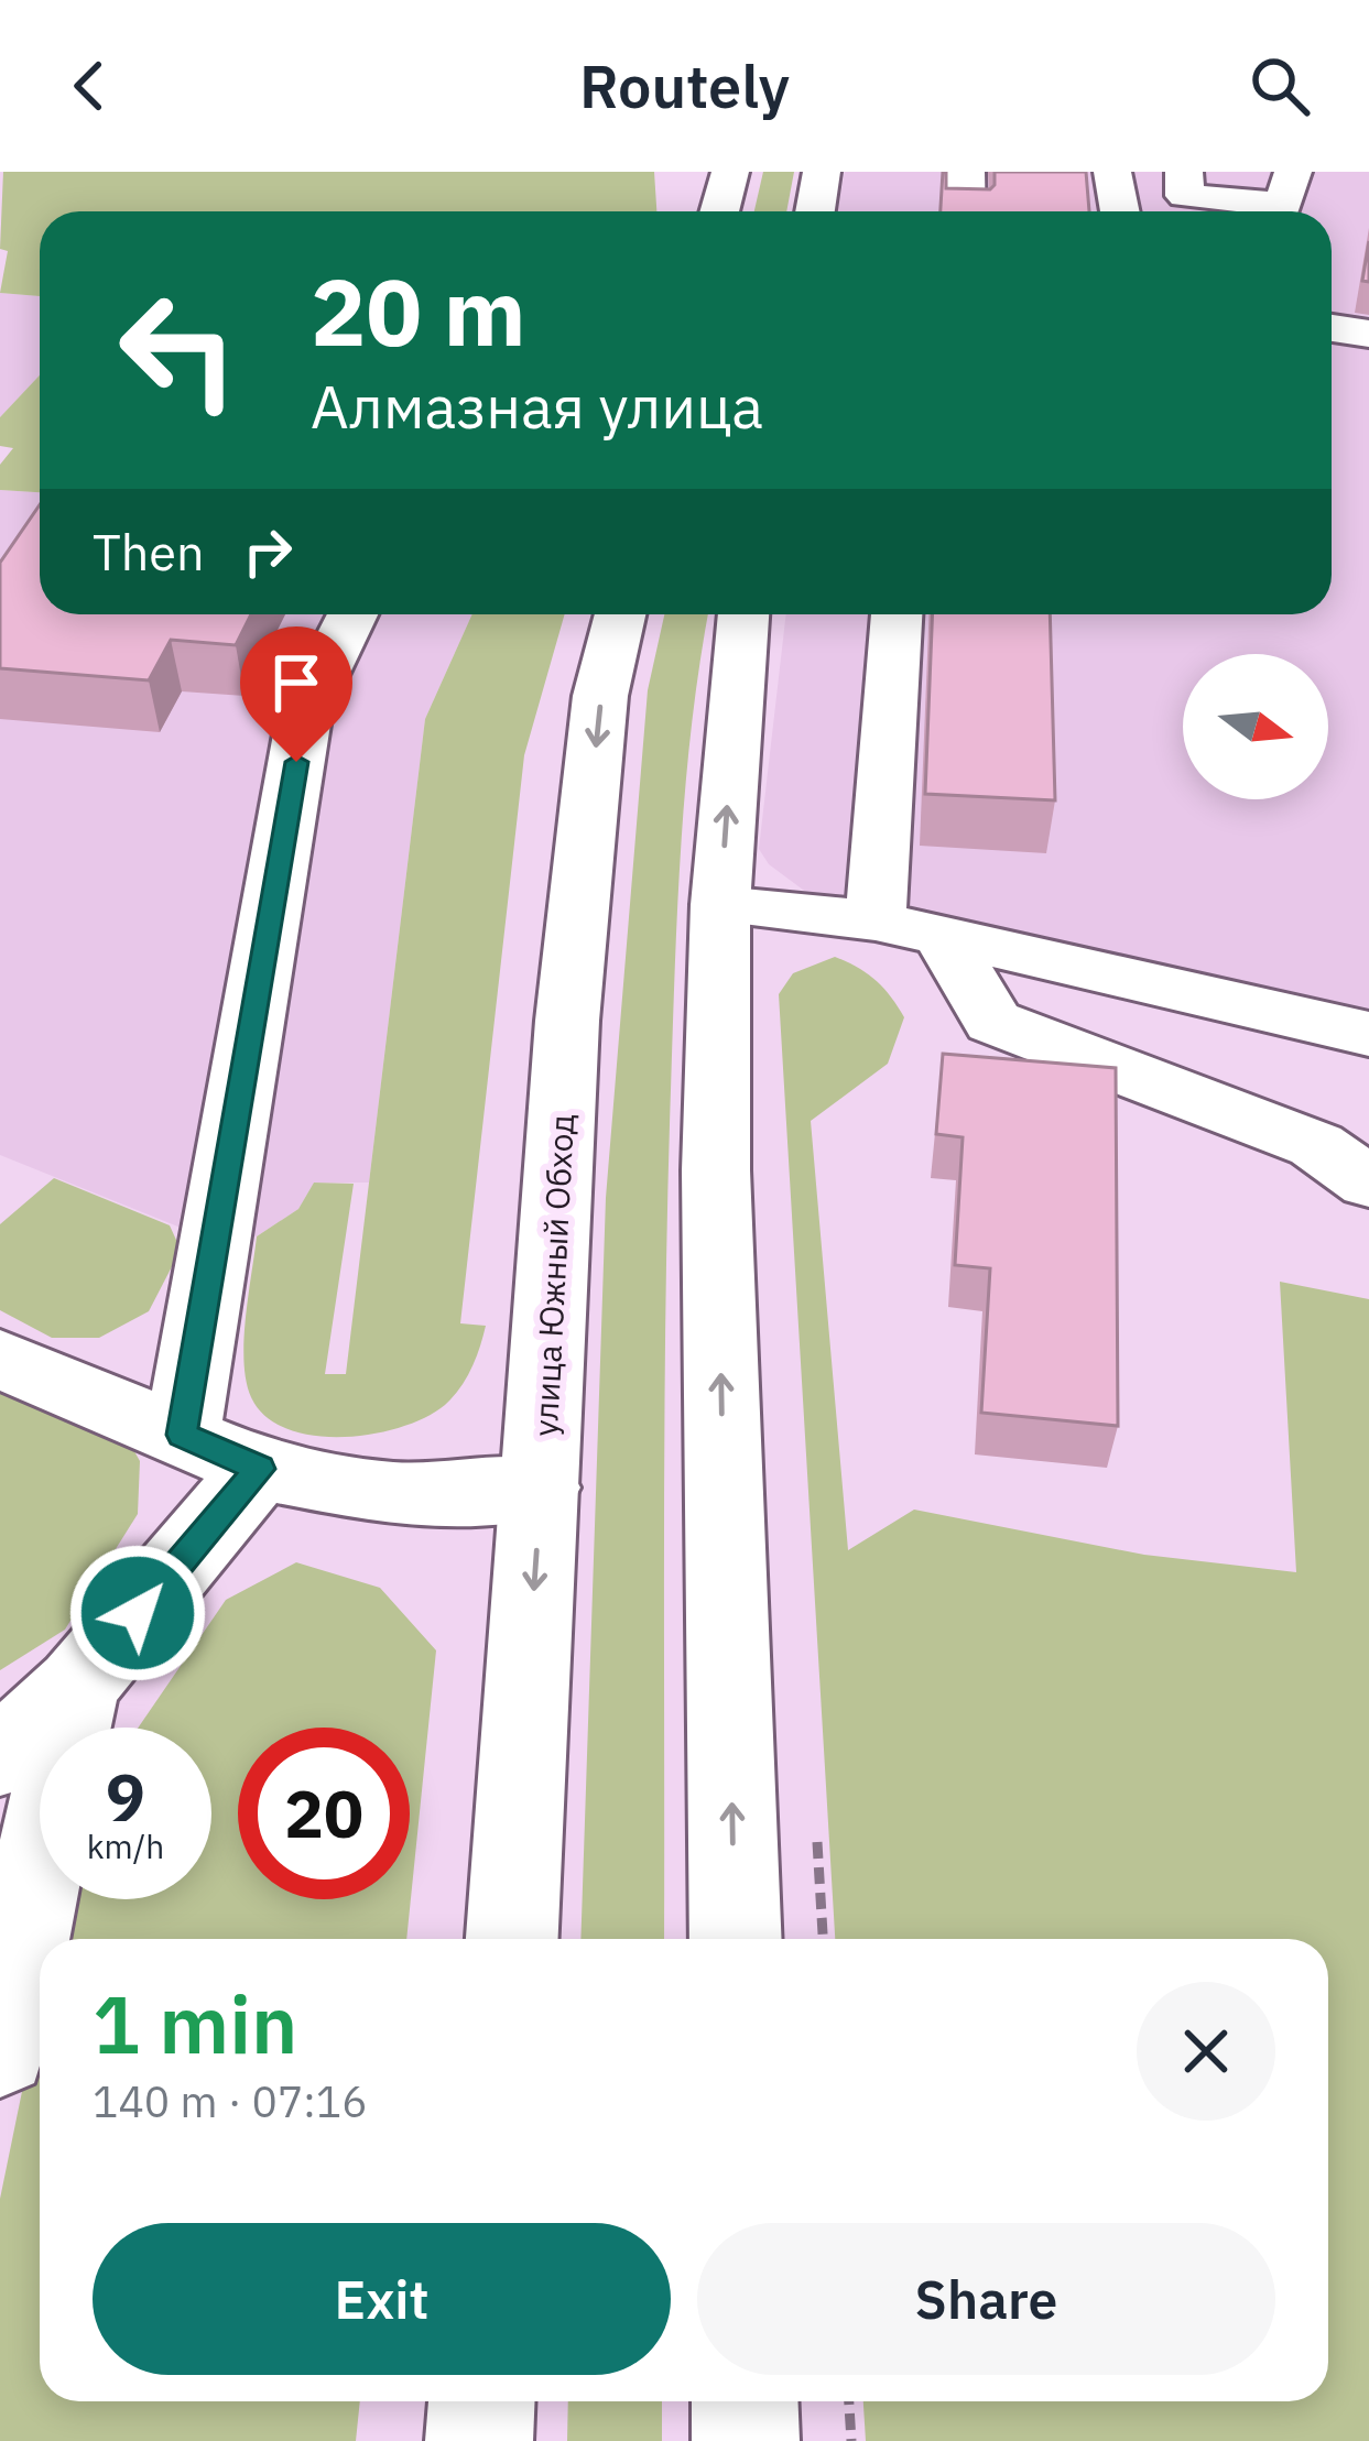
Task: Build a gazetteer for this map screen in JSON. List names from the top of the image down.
{
  "streets": {
    "main road": ["улица Южный Обход"]
  },
  "north": "right",
  "page": {
    "header": "Routely",
    "turn": ["20 m", "Алмазная улица"],
    "then": "Then",
    "speed": "9 km/h",
    "limit": "20",
    "heading": ["1 min", "140 m · 07:16"],
    "buttons": ["Exit", "Share"]
  }
}
